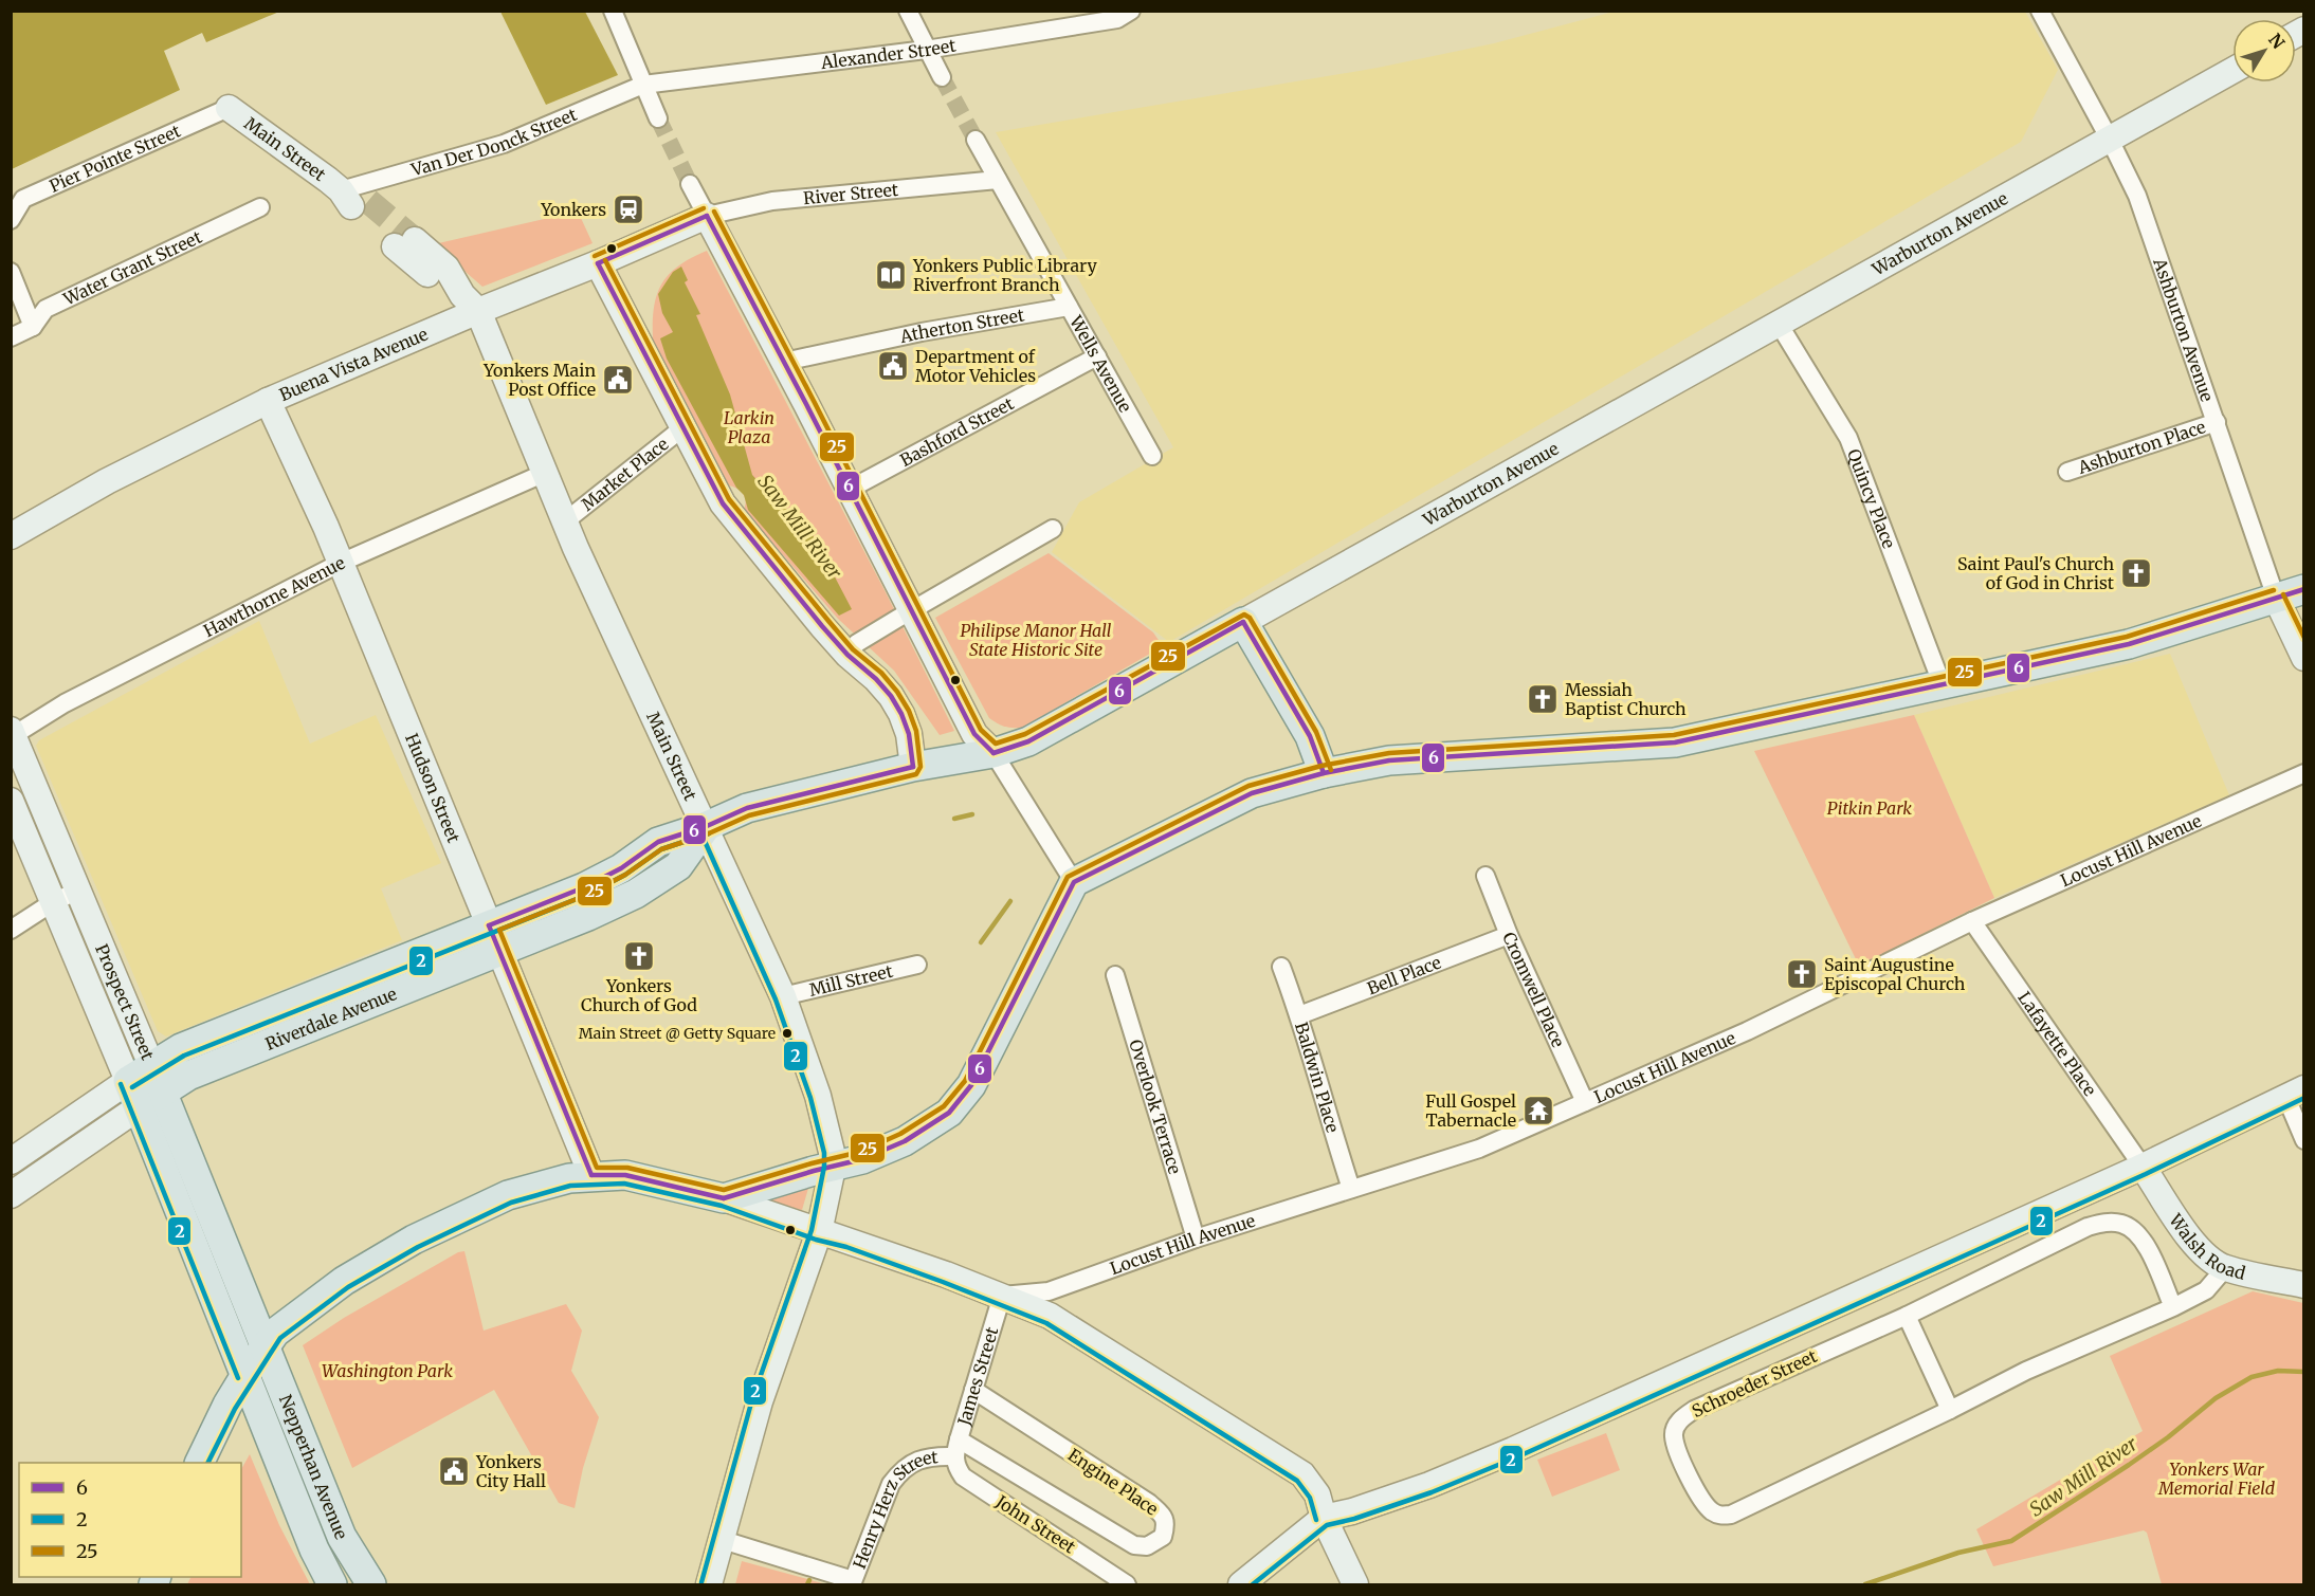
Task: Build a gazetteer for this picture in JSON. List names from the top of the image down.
{
  "streets": {
    "main road": [
      "Warburton Avenue",
      "Prospect Street",
      "Riverdale Avenue",
      "Nepperhan Avenue"
    ],
    "street": [
      "Alexander Street",
      "Van Der Donck Street",
      "Main Street",
      "Pier Pointe Street",
      "River Street",
      "Water Grant Street",
      "Atherton Street",
      "Ashburton Avenue",
      "Buena Vista Avenue",
      "Wells Avenue",
      "Bashford Street",
      "Ashburton Place",
      "Market Place",
      "Quincy Place",
      "Hawthorne Avenue",
      "Hudson Street",
      "Locust Hill Avenue",
      "Bell Place",
      "Mill Street",
      "Cromwell Place",
      "Lafayette Place",
      "Baldwin Place",
      "Overlook Terrace",
      "Walsh Road",
      "James Street",
      "Schroeder Street",
      "Engine Place",
      "Henry Herz Street",
      "John Street"
    ]
  },
  "crossings": [
    ["Alexander Street", "Van Der Donck Street"],
    ["Van Der Donck Street", "Main Street"],
    ["Main Street", "Pier Pointe Street"],
    ["Main Street", "Warburton Avenue"],
    ["Main Street", "Buena Vista Avenue"],
    ["Main Street", "Market Place"],
    ["Main Street", "Hawthorne Avenue"],
    ["Main Street", "Mill Street"],
    ["Main Street", "Riverdale Avenue"],
    ["River Street", "Buena Vista Avenue"],
    ["River Street", "Wells Avenue"],
    ["Warburton Avenue", "Ashburton Avenue"],
    ["Warburton Avenue", "Quincy Place"],
    ["Warburton Avenue", "Riverdale Avenue"],
    ["Atherton Street", "Wells Avenue"],
    ["Ashburton Avenue", "Ashburton Place"],
    ["Buena Vista Avenue", "Hudson Street"],
    ["Wells Avenue", "Bashford Street"],
    ["Hawthorne Avenue", "Hudson Street"],
    ["Hawthorne Avenue", "Prospect Street"],
    ["Hudson Street", "Riverdale Avenue"],
    ["Locust Hill Avenue", "Cromwell Place"],
    ["Locust Hill Avenue", "Lafayette Place"],
    ["Locust Hill Avenue", "Baldwin Place"],
    ["Locust Hill Avenue", "Overlook Terrace"],
    ["Locust Hill Avenue", "James Street"],
    ["Bell Place", "Cromwell Place"],
    ["Bell Place", "Baldwin Place"],
    ["Prospect Street", "Riverdale Avenue"],
    ["Prospect Street", "Nepperhan Avenue"],
    ["Lafayette Place", "Walsh Road"],
    ["Walsh Road", "Schroeder Street"],
    ["James Street", "Engine Place"],
    ["James Street", "Henry Herz Street"],
    ["James Street", "John Street"],
    ["Engine Place", "Henry Herz Street"],
    ["Engine Place", "John Street"],
    ["Henry Herz Street", "John Street"]
  ],
  "water": ["Saw Mill River"],
  "parks": [
    "Larkin Plaza",
    "Philipse Manor Hall State Historic Site",
    "Pitkin Park",
    "Washington Park",
    "Yonkers War Memorial Field"
  ],
  "places": {
    "station": ["Yonkers"],
    "library": ["Yonkers Public Library Riverfront Branch"],
    "public building": ["Department of Motor Vehicles", "Yonkers Main Post Office", "Yonkers City Hall"],
    "church": [
      "Saint Paul's Church of God in Christ",
      "Messiah Baptist Church",
      "Yonkers Church of God",
      "Saint Augustine Episcopal Church"
    ],
    "other": ["Main Street @ Getty Square"],
    "temple": ["Full Gospel Tabernacle"]
  },
  "lines": ["transit line 25", "transit line 6", "transit line 2"],
  "legend": ["6", "2", "25"],
  "north": "top right"
}
